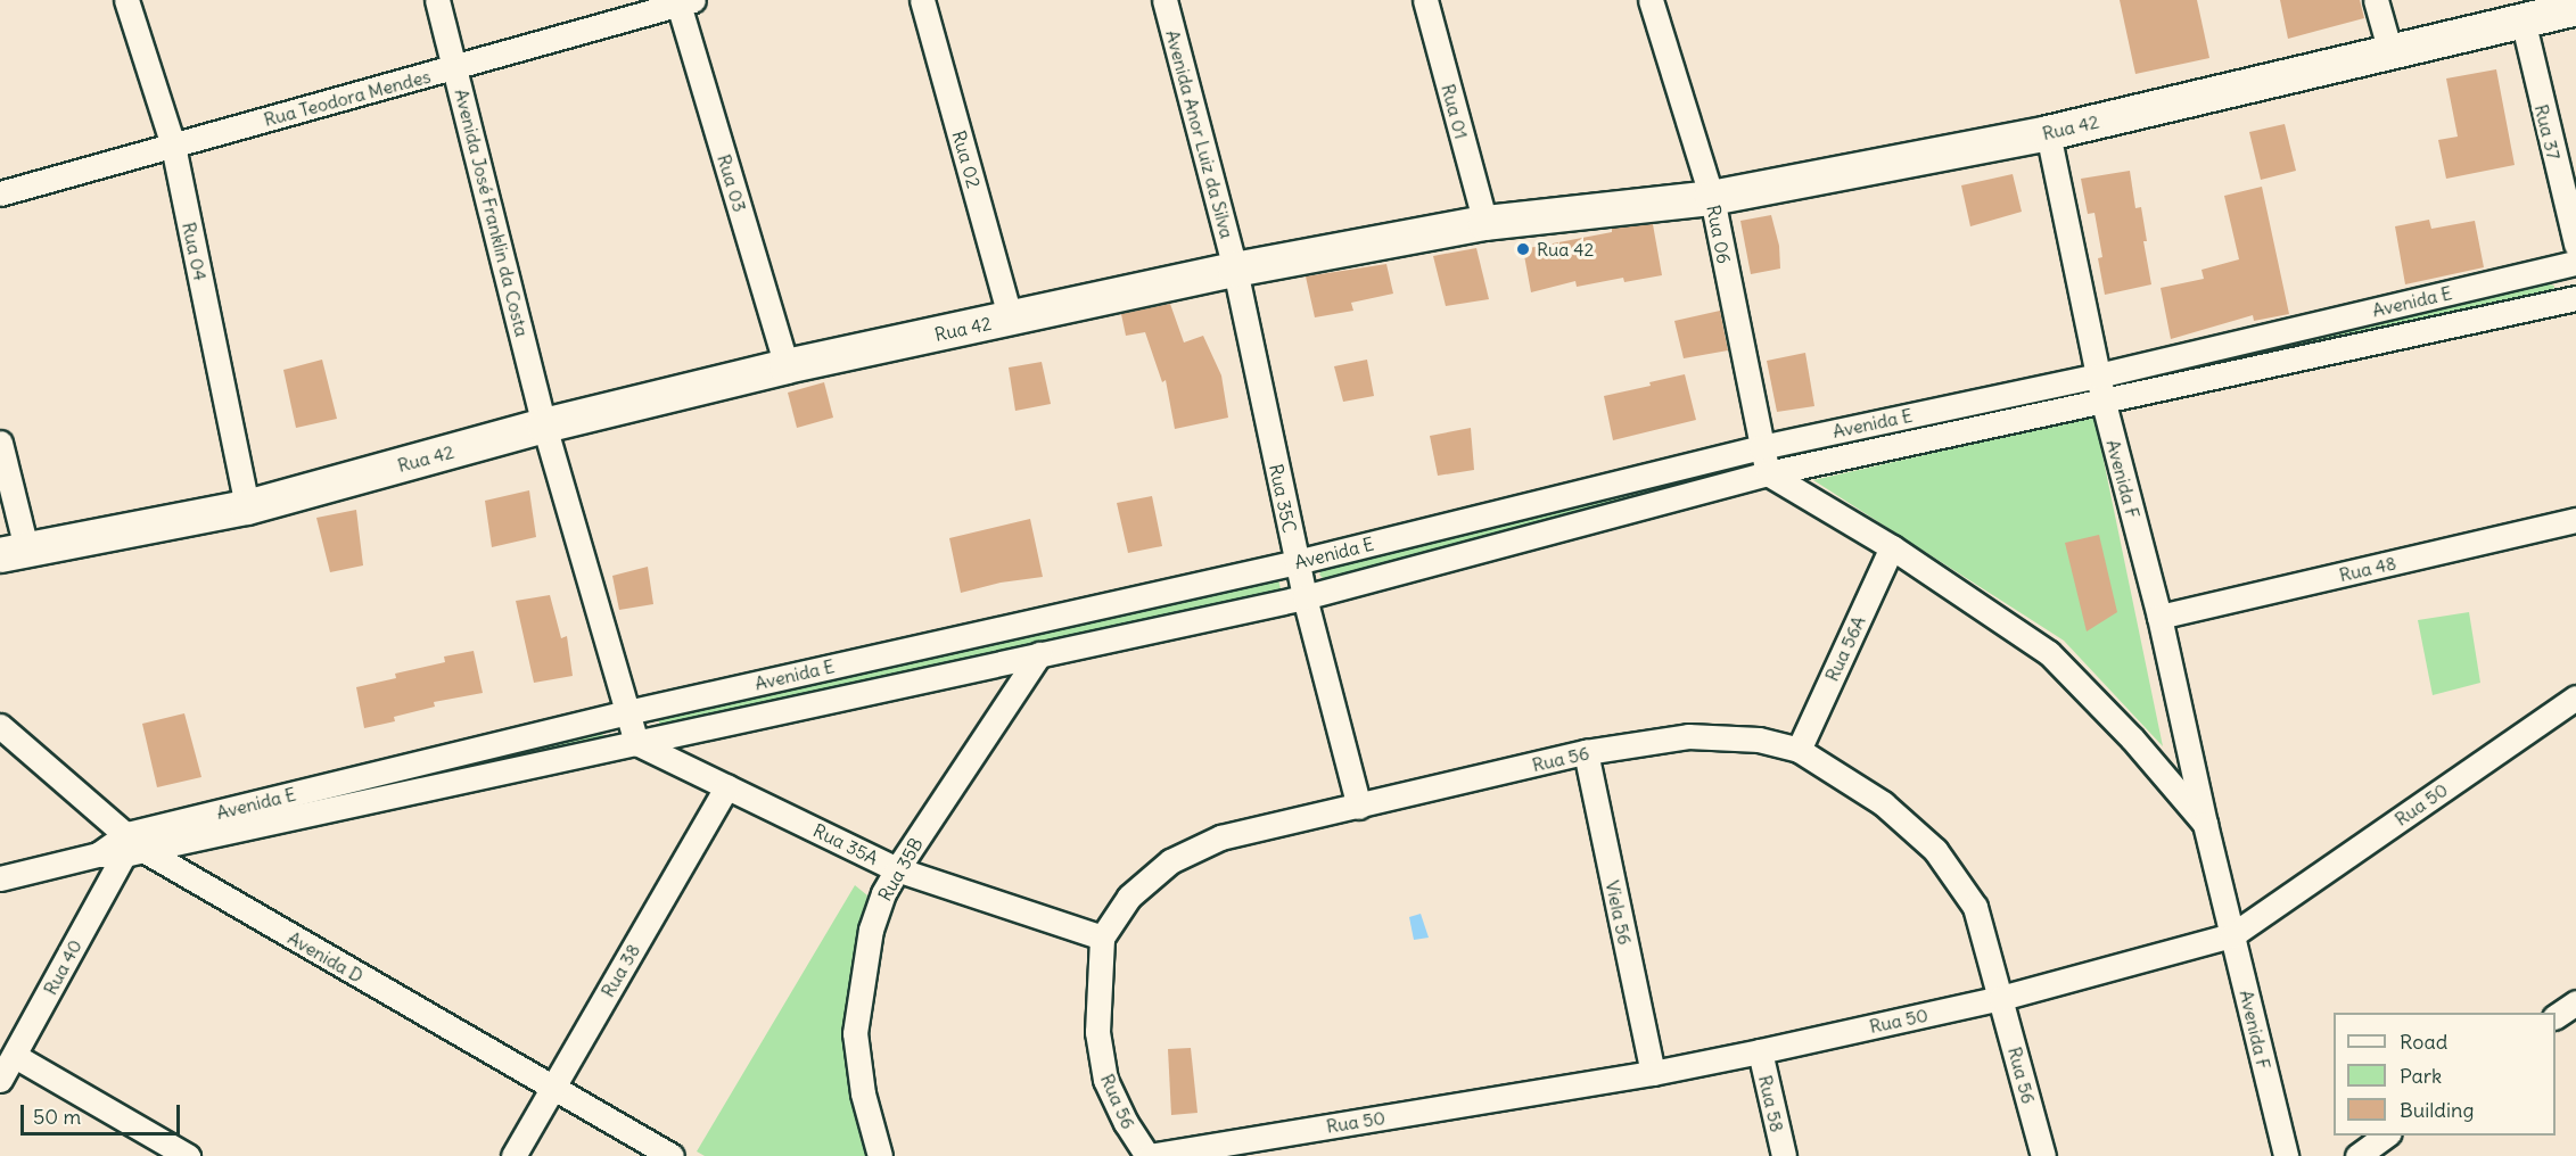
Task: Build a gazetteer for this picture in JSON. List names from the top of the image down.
{
  "streets": {
    "street": [
      "Rua Teodora Mendes",
      "Rua 01",
      "Rua 42",
      "Rua 37",
      "Avenida Anor Luiz da Silva",
      "Rua 02",
      "Rua 03",
      "Avenida José Franklin da Costa",
      "Rua 06",
      "Rua 04",
      "Avenida E",
      "Avenida F",
      "Rua 35C",
      "Rua 48",
      "Rua 56A",
      "Rua 56",
      "Rua 50",
      "Rua 35A",
      "Rua 35B",
      "Viela 56",
      "Avenida D",
      "Rua 40",
      "Rua 38",
      "Rua 58"
    ]
  },
  "crossings": [
    ["Rua Teodora Mendes", "Rua 03"],
    ["Rua Teodora Mendes", "Avenida José Franklin da Costa"],
    ["Rua Teodora Mendes", "Rua 04"],
    ["Rua 01", "Rua 42"],
    ["Rua 42", "Rua 37"],
    ["Rua 42", "Avenida Anor Luiz da Silva"],
    ["Rua 42", "Rua 02"],
    ["Rua 42", "Rua 03"],
    ["Rua 42", "Avenida José Franklin da Costa"],
    ["Rua 42", "Rua 06"],
    ["Rua 42", "Rua 04"],
    ["Rua 42", "Avenida F"],
    ["Rua 42", "Rua 35C"],
    ["Avenida Anor Luiz da Silva", "Rua 35C"],
    ["Rua 06", "Avenida E"],
    ["Rua 06", "Avenida F"],
    ["Avenida E", "Avenida F"],
    ["Avenida E", "Rua 35C"],
    ["Avenida E", "Rua 35A"],
    ["Avenida E", "Rua 35B"],
    ["Avenida E", "Avenida D"],
    ["Avenida E", "Rua 40"],
    ["Avenida F", "Rua 48"],
    ["Avenida F", "Rua 56A"],
    ["Avenida F", "Rua 50"],
    ["Rua 35C", "Rua 56"],
    ["Rua 56A", "Rua 56"],
    ["Rua 56", "Rua 50"],
    ["Rua 56", "Rua 35A"],
    ["Rua 56", "Viela 56"],
    ["Rua 50", "Viela 56"],
    ["Rua 50", "Rua 58"],
    ["Rua 35A", "Rua 35B"],
    ["Rua 35A", "Rua 38"],
    ["Avenida D", "Rua 40"],
    ["Avenida D", "Rua 38"]
  ],
  "places": ["Rua 42"],
  "legend": ["Road", "Park", "Building"],
  "scale_bar": "50 m"
}
